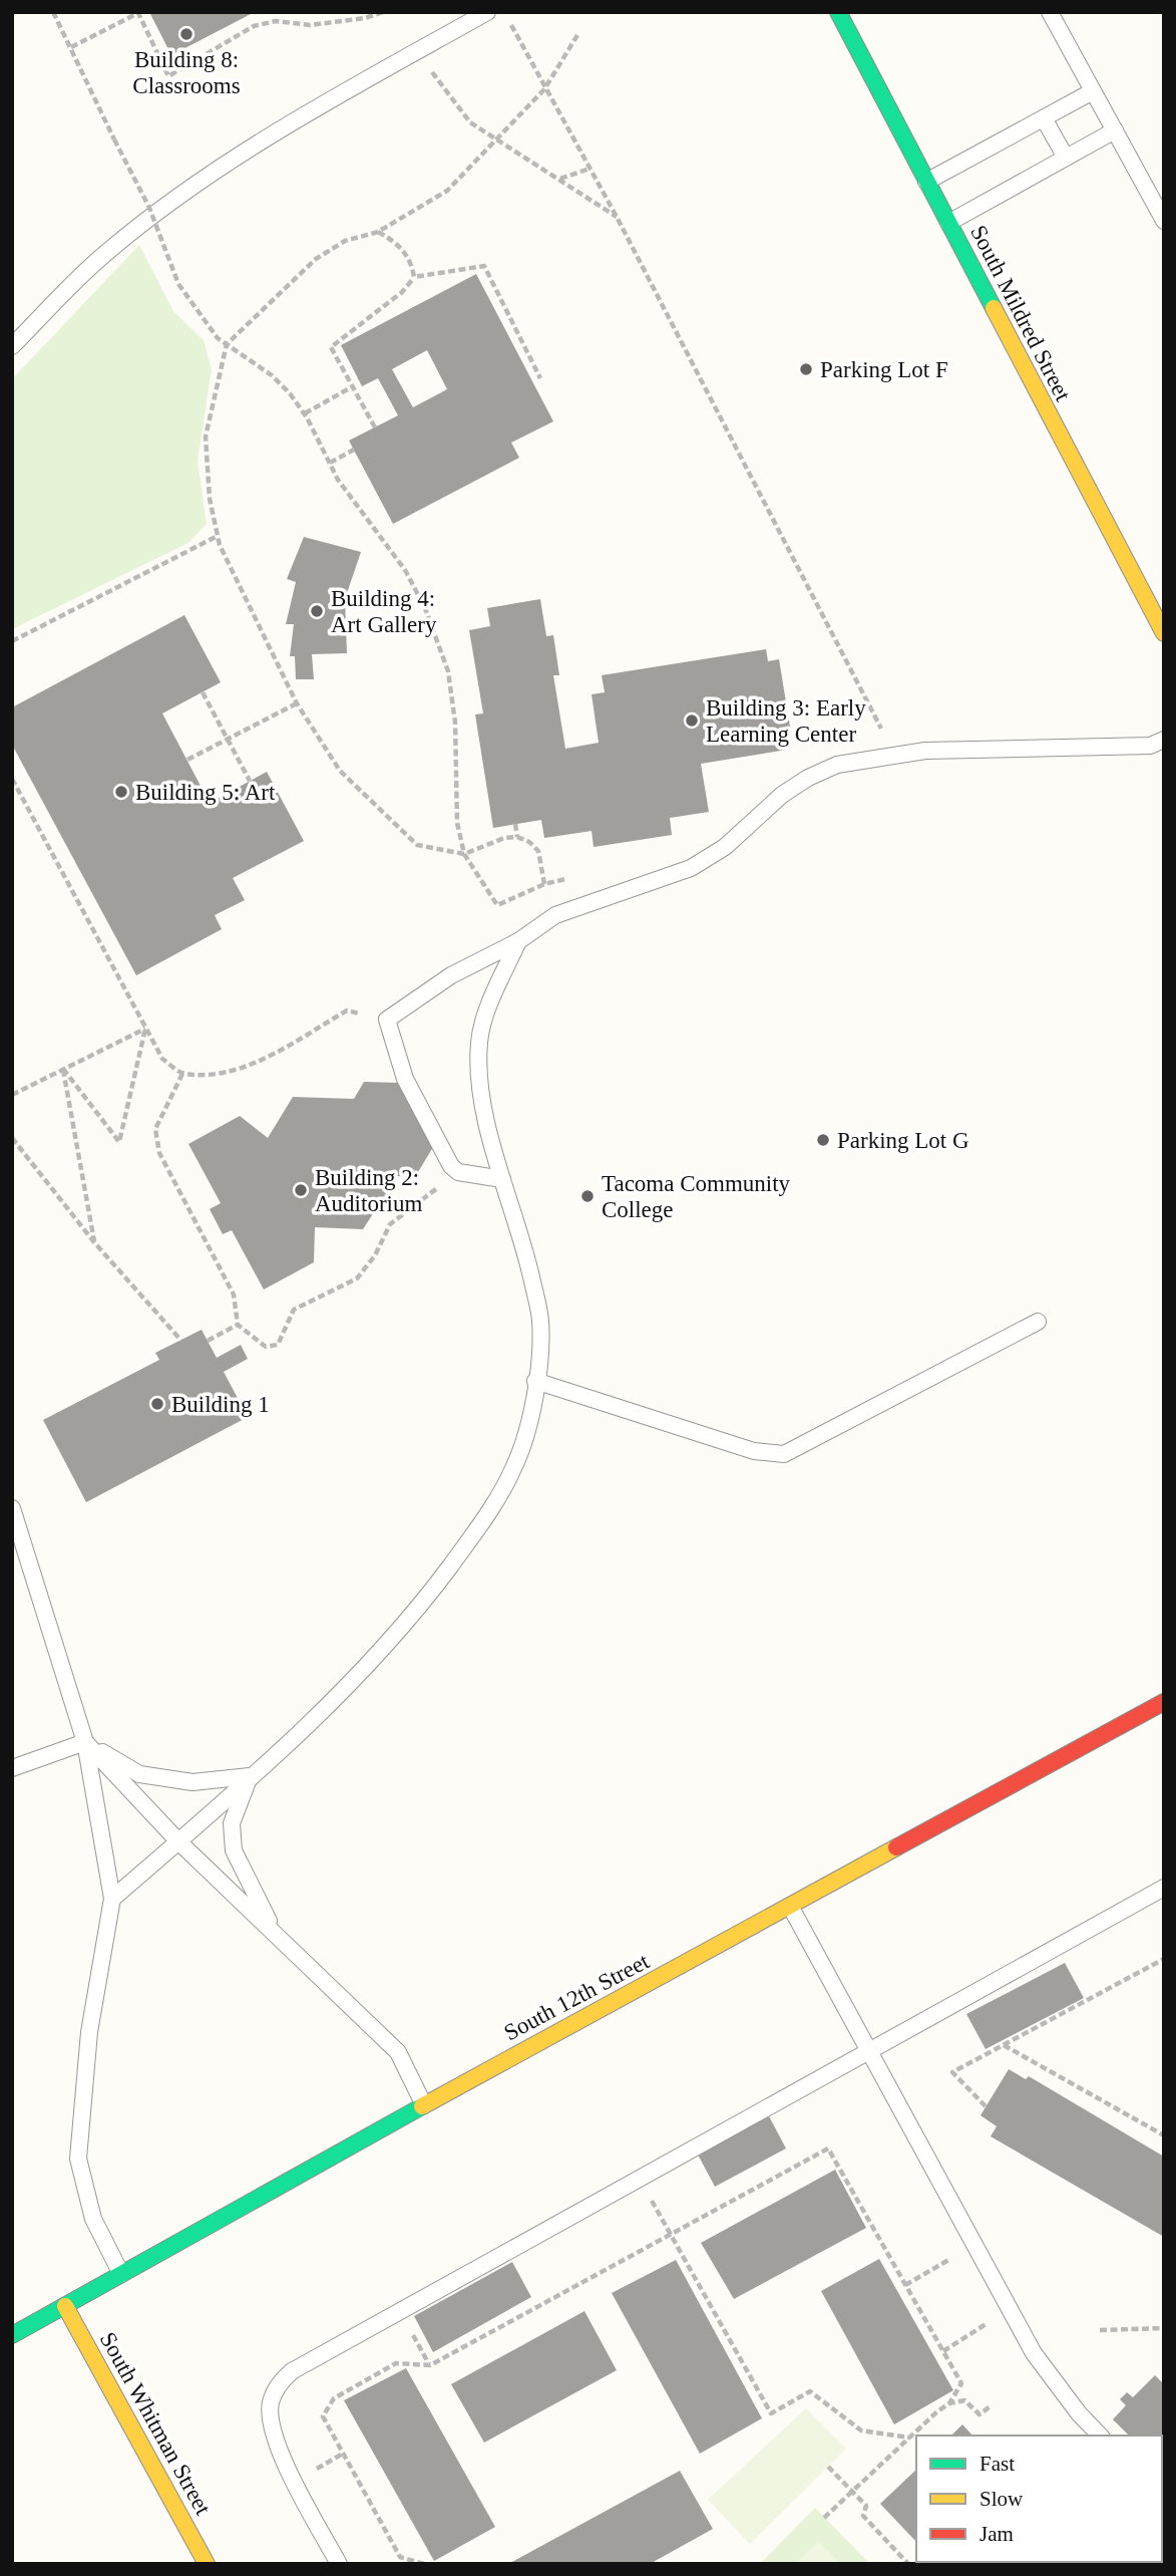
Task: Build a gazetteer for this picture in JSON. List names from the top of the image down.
{
  "streets": {
    "main road": ["South Mildred Street", "South 12th Street", "South Whitman Street"]
  },
  "crossings": [
    ["South 12th Street", "South Whitman Street"]
  ],
  "places": [
    "Building 8: Classrooms",
    "Parking Lot F",
    "Building 4: Art Gallery",
    "Building 3: Early Learning Center",
    "Building 5: Art",
    "Parking Lot G",
    "Building 2: Auditorium",
    "Tacoma Community College",
    "Building 1"
  ],
  "legend": ["Fast", "Slow", "Jam"]
}
